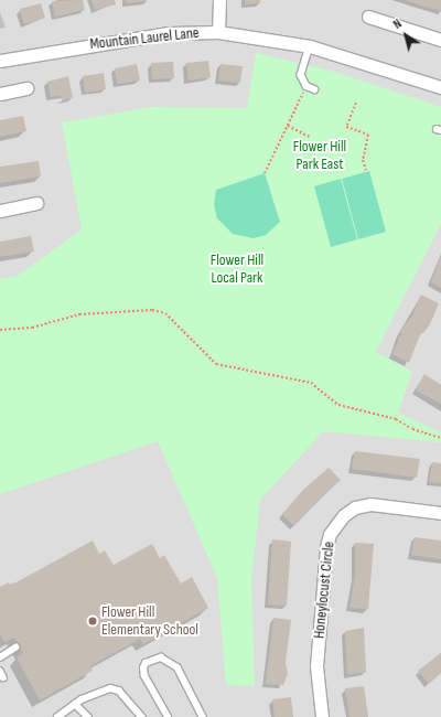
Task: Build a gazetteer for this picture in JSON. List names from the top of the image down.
{
  "streets": {
    "street": ["Mountain Laurel Lane", "Honeylocust Circle"]
  },
  "parks": ["Flower Hill Park East", "Flower Hill Local Park"],
  "places": ["Flower Hill Elementary School"],
  "north": "top left"
}
